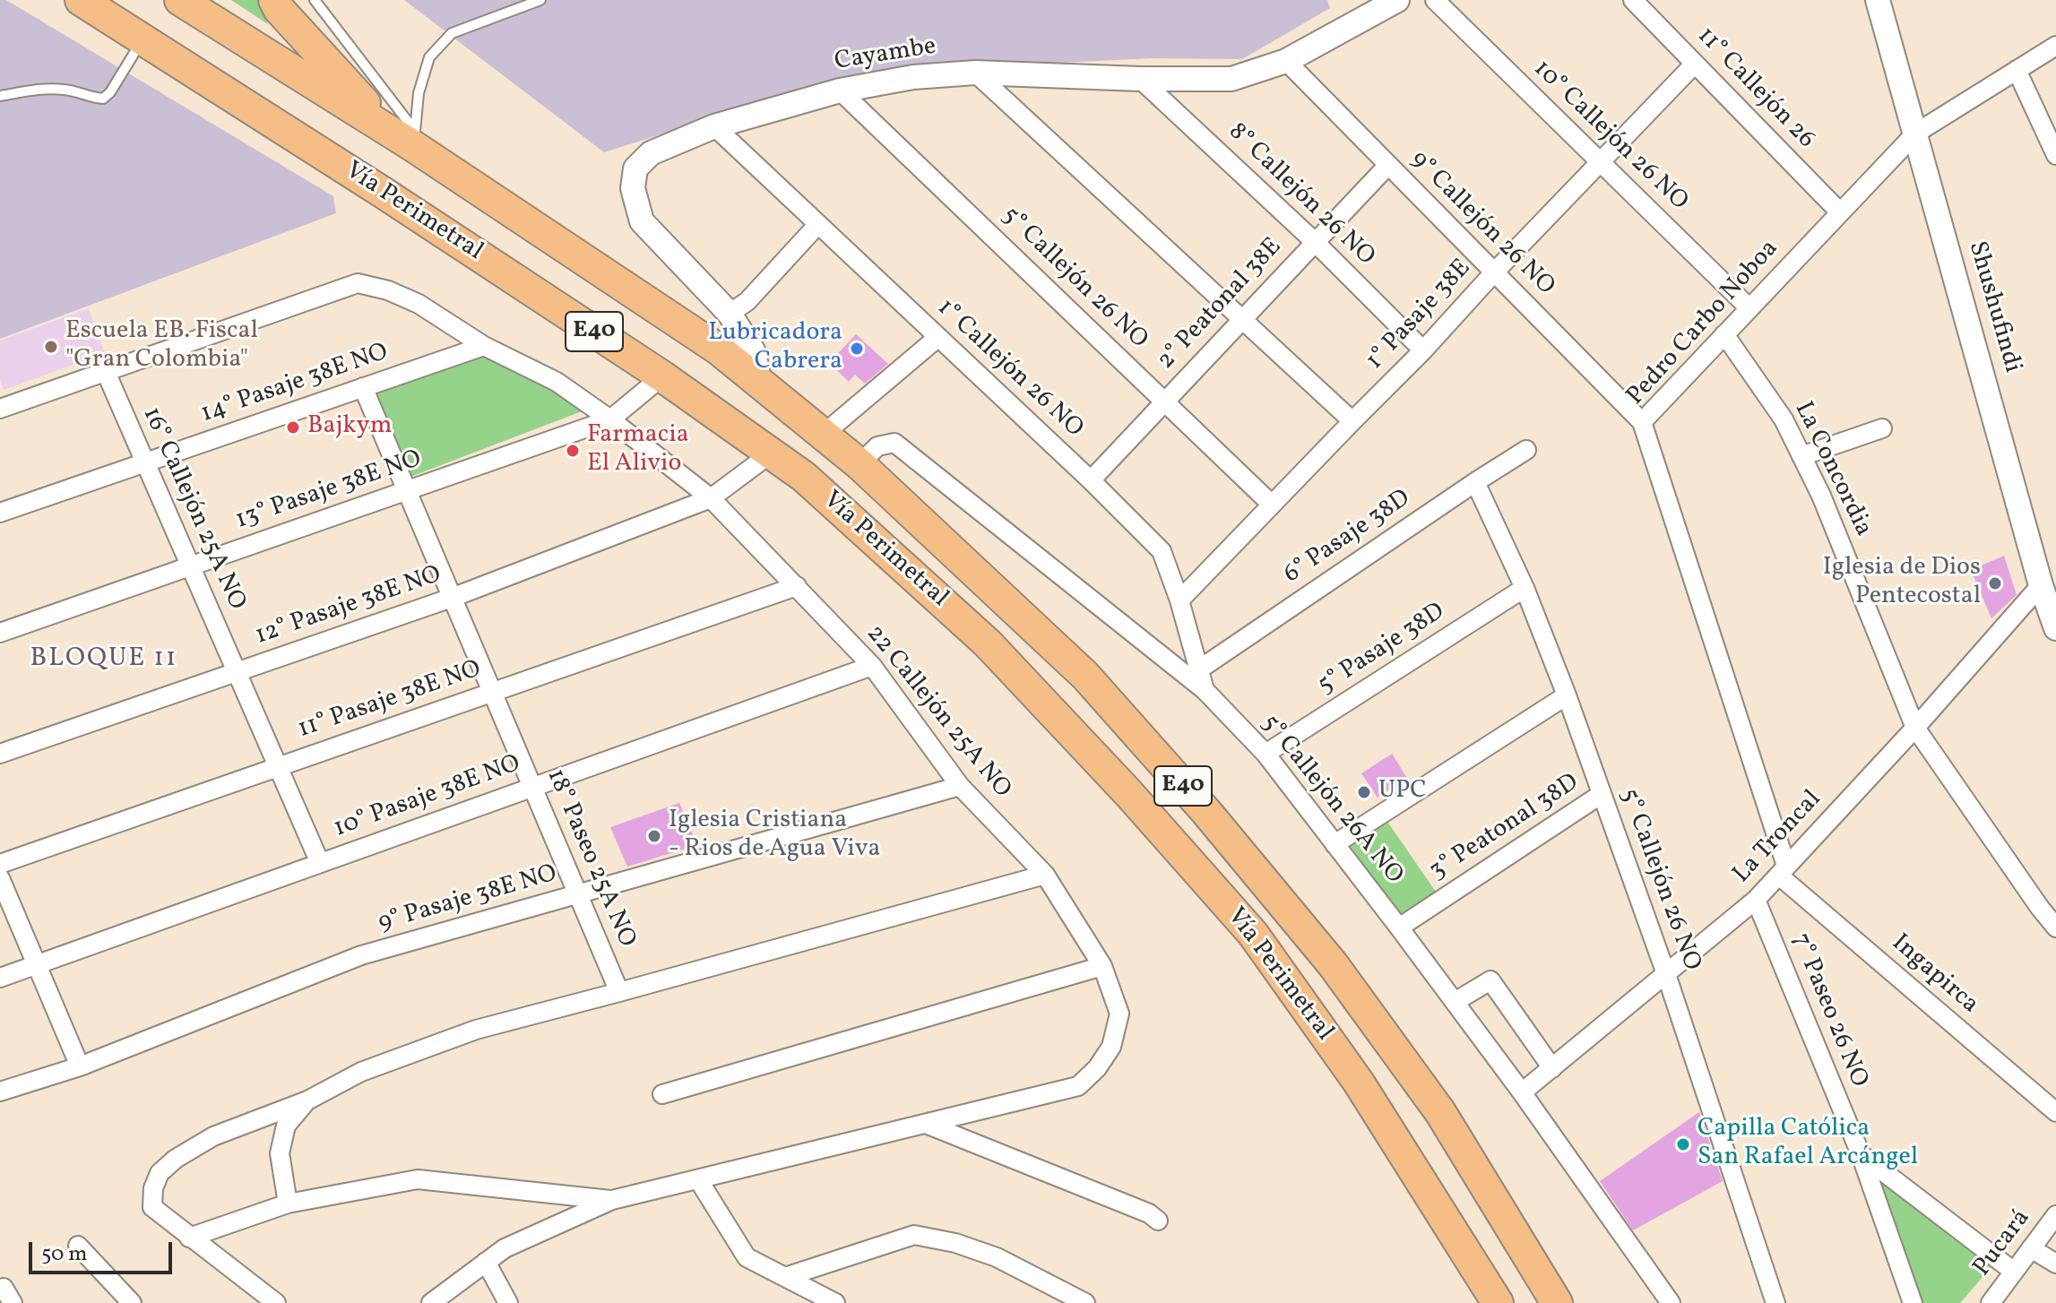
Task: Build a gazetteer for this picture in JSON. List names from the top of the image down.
{
  "streets": {
    "highway": ["Vía Perimetral", "E40"],
    "street": [
      "Cayambe",
      "11° Callejón 26",
      "10° Callejón 26 NO",
      "8° Callejón 26 NO",
      "9° Callejón 26 NO",
      "5° Callejón 26 NO",
      "2° Peatonal 38E",
      "Shushufindi",
      "1° Pasaje 38E",
      "Pedro Carbo Noboa",
      "1° Callejón 26 NO",
      "14° Pasaje 38E NO",
      "La Concordia",
      "13° Pasaje 38E NO",
      "16° Callejón 25A NO",
      "6° Pasaje 38D",
      "12° Pasaje 38E NO",
      "5° Pasaje 38D",
      "11° Pasaje 38E NO",
      "22 Callejón 25A NO",
      "10° Pasaje 38E NO",
      "5° Callejón 26A NO",
      "3° Peatonal 38D",
      "La Troncal",
      "18° Paseo 25A NO",
      "9° Pasaje 38E NO",
      "Ingapirca",
      "7° Paseo 26 NO",
      "Pucará"
    ]
  },
  "crossings": [
    ["Cayambe", "8° Callejón 26 NO"],
    ["Cayambe", "Vía Perimetral"],
    ["Cayambe", "9° Callejón 26 NO"],
    ["Cayambe", "5° Callejón 26 NO"],
    ["Cayambe", "1° Callejón 26 NO"],
    ["11° Callejón 26", "1° Pasaje 38E"],
    ["11° Callejón 26", "Pedro Carbo Noboa"],
    ["10° Callejón 26 NO", "1° Pasaje 38E"],
    ["10° Callejón 26 NO", "Pedro Carbo Noboa"],
    ["8° Callejón 26 NO", "2° Peatonal 38E"],
    ["8° Callejón 26 NO", "1° Pasaje 38E"],
    ["Vía Perimetral", "13° Pasaje 38E NO"],
    ["Vía Perimetral", "12° Pasaje 38E NO"],
    ["Vía Perimetral", "5° Callejón 26A NO"],
    ["9° Callejón 26 NO", "2° Peatonal 38E"],
    ["9° Callejón 26 NO", "1° Pasaje 38E"],
    ["9° Callejón 26 NO", "Pedro Carbo Noboa"],
    ["5° Callejón 26 NO", "2° Peatonal 38E"],
    ["5° Callejón 26 NO", "1° Pasaje 38E"],
    ["5° Callejón 26 NO", "6° Pasaje 38D"],
    ["5° Callejón 26 NO", "5° Pasaje 38D"],
    ["5° Callejón 26 NO", "3° Peatonal 38D"],
    ["5° Callejón 26 NO", "La Troncal"],
    ["2° Peatonal 38E", "1° Callejón 26 NO"],
    ["Shushufindi", "Pedro Carbo Noboa"],
    ["Shushufindi", "La Troncal"],
    ["1° Pasaje 38E", "1° Callejón 26 NO"],
    ["Pedro Carbo Noboa", "La Concordia"],
    ["Pedro Carbo Noboa", "La Troncal"],
    ["Pedro Carbo Noboa", "Ingapirca"],
    ["1° Callejón 26 NO", "6° Pasaje 38D"],
    ["1° Callejón 26 NO", "5° Callejón 26A NO"],
    ["14° Pasaje 38E NO", "16° Callejón 25A NO"],
    ["14° Pasaje 38E NO", "22 Callejón 25A NO"],
    ["14° Pasaje 38E NO", "18° Paseo 25A NO"],
    ["La Concordia", "La Troncal"],
    ["13° Pasaje 38E NO", "16° Callejón 25A NO"],
    ["13° Pasaje 38E NO", "22 Callejón 25A NO"],
    ["13° Pasaje 38E NO", "18° Paseo 25A NO"],
    ["16° Callejón 25A NO", "12° Pasaje 38E NO"],
    ["16° Callejón 25A NO", "11° Pasaje 38E NO"],
    ["16° Callejón 25A NO", "22 Callejón 25A NO"],
    ["16° Callejón 25A NO", "10° Pasaje 38E NO"],
    ["12° Pasaje 38E NO", "22 Callejón 25A NO"],
    ["12° Pasaje 38E NO", "18° Paseo 25A NO"],
    ["5° Pasaje 38D", "5° Callejón 26A NO"],
    ["11° Pasaje 38E NO", "22 Callejón 25A NO"],
    ["11° Pasaje 38E NO", "18° Paseo 25A NO"],
    ["22 Callejón 25A NO", "10° Pasaje 38E NO"],
    ["22 Callejón 25A NO", "9° Pasaje 38E NO"],
    ["10° Pasaje 38E NO", "18° Paseo 25A NO"],
    ["5° Callejón 26A NO", "3° Peatonal 38D"],
    ["5° Callejón 26A NO", "La Troncal"],
    ["La Troncal", "Ingapirca"],
    ["La Troncal", "7° Paseo 26 NO"],
    ["18° Paseo 25A NO", "9° Pasaje 38E NO"]
  ],
  "districts": ["BLOQUE 11"],
  "places": [
    "Escuela EB. Fiscal \"Gran Colombia\"",
    "Lubricadora Cabrera",
    "Bajkym",
    "Farmacia El Alivio",
    "Iglesia de Dios Pentecostal",
    "UPC",
    "Iglesia Cristiana - Rios de Agua Viva",
    "Capilla Católica San Rafael Arcángel"
  ],
  "scale_bar": "50 m"
}
